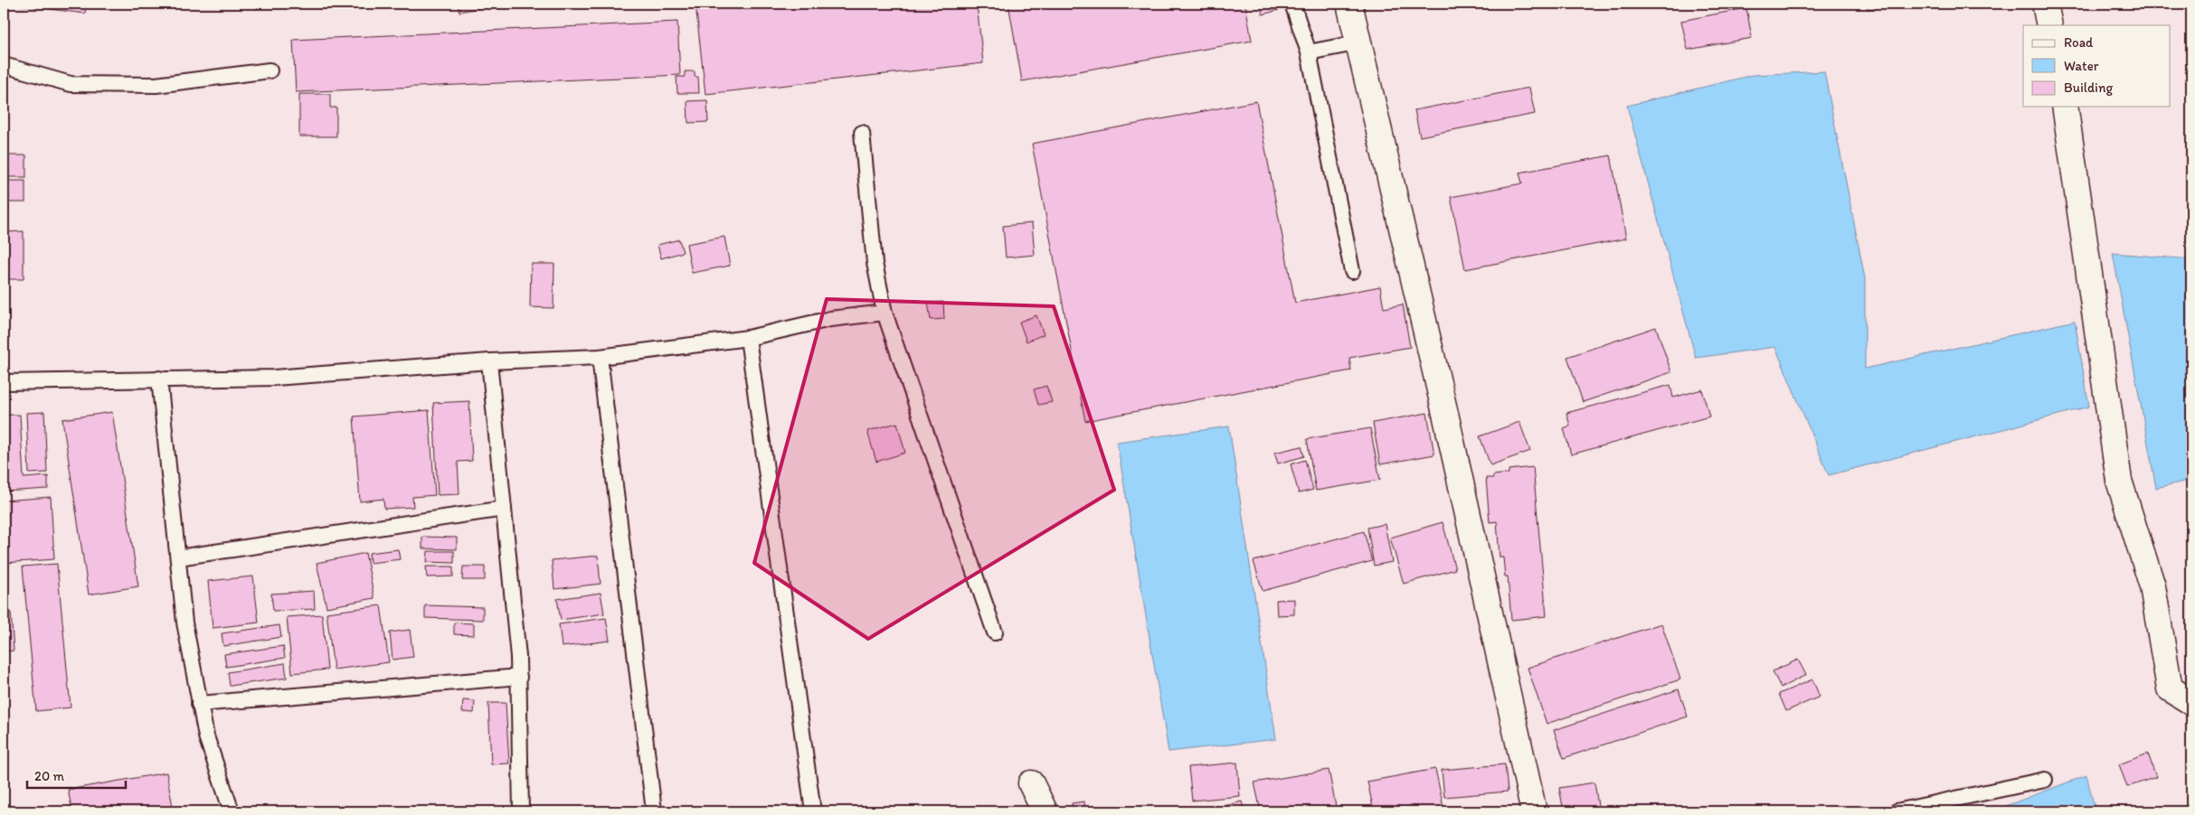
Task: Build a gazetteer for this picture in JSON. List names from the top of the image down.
{
  "legend": ["Road", "Water", "Building"],
  "scale_bar": "20 m"
}
